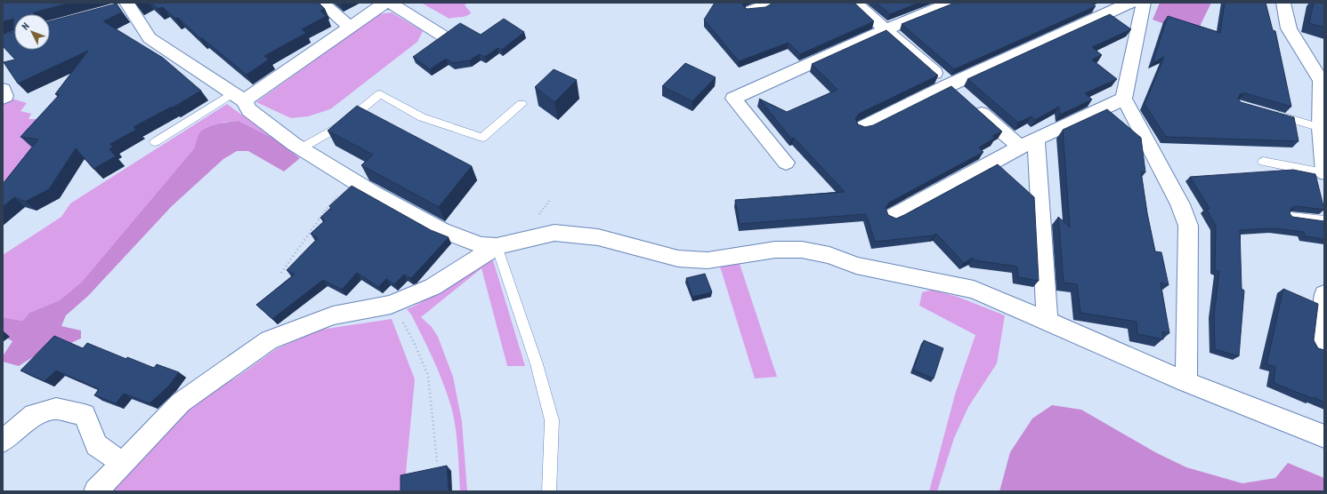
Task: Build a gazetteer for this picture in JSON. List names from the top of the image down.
{
  "north": "top left"
}
